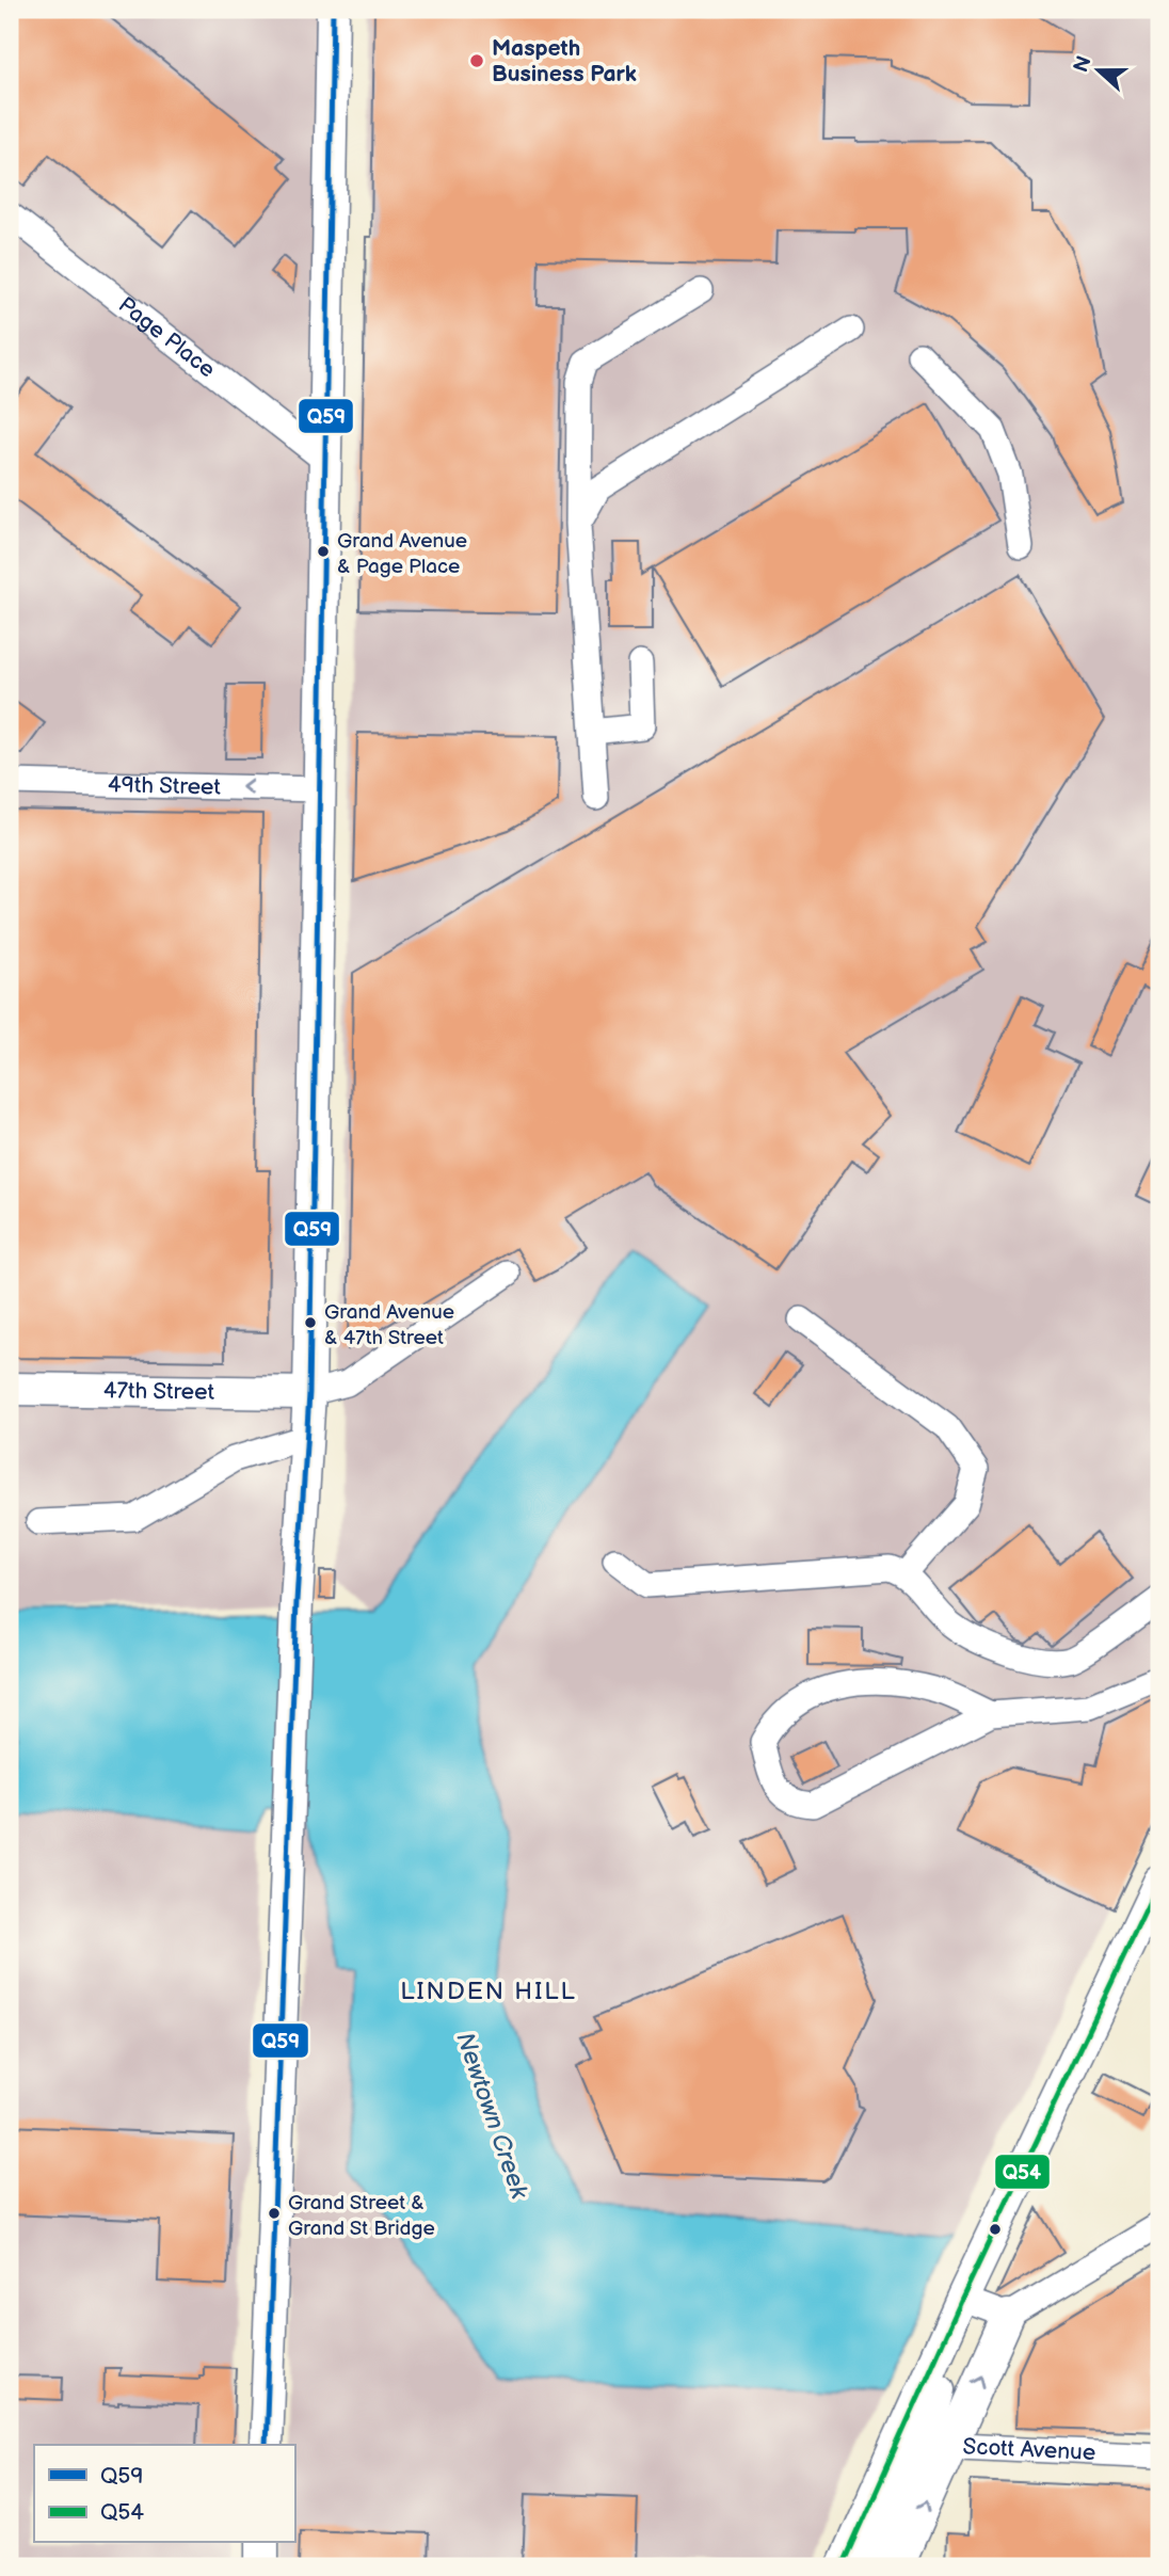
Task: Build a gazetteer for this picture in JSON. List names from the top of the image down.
{
  "streets": {
    "main road": ["47th Street"],
    "street": ["Page Place", "49th Street", "Scott Avenue"]
  },
  "one_way": ["49th Street"],
  "districts": ["LINDEN HILL"],
  "water": ["Newtown Creek"],
  "places": [
    "Maspeth Business Park",
    "Grand Avenue & Page Place",
    "Grand Avenue & 47th Street",
    "Grand Street & Grand St Bridge"
  ],
  "lines": ["transit line Q59", "transit line Q54"],
  "legend": ["Q59", "Q54"],
  "north": "left"
}
